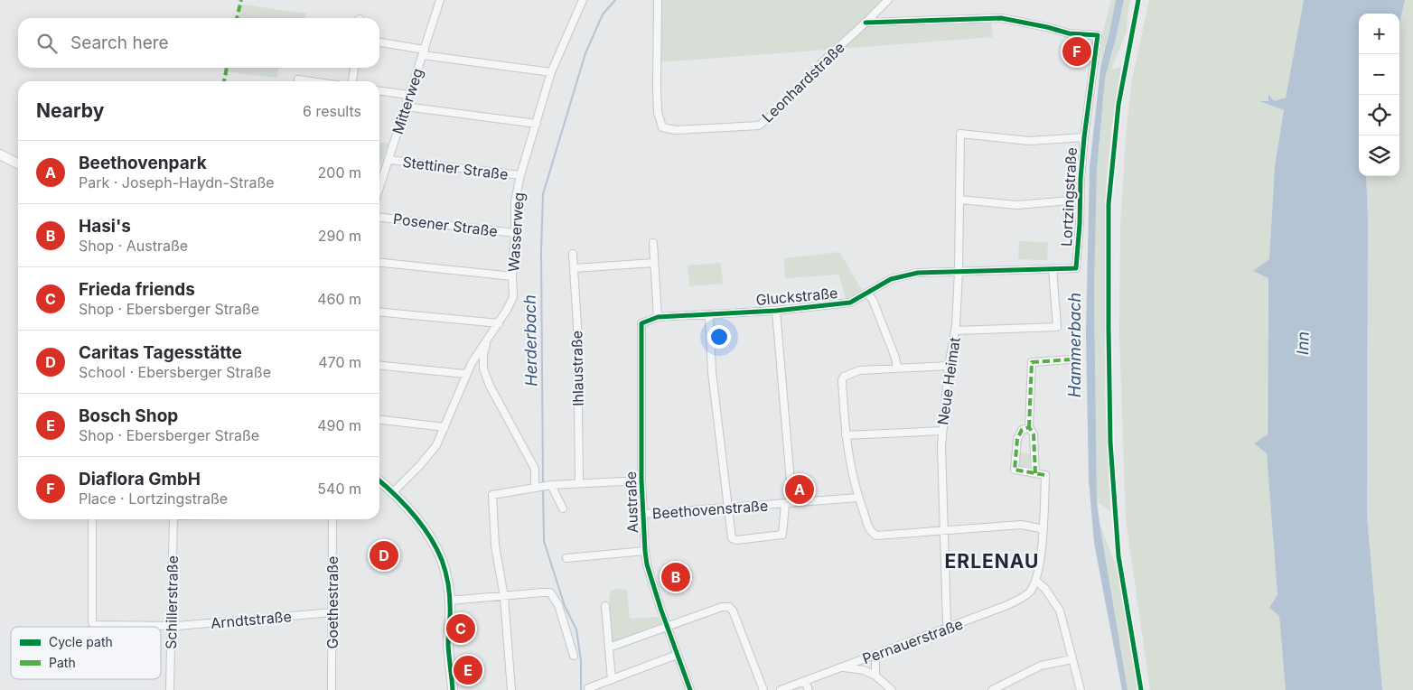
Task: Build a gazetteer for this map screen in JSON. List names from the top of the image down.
{
  "streets": {
    "street": [
      "Leonhardstraße",
      "Mitterweg",
      "Stettiner Straße",
      "Lortzingstraße",
      "Posener Straße",
      "Wasserweg",
      "Gluckstraße",
      "Ihlaustraße",
      "Neue Heimat",
      "Austraße",
      "Beethovenstraße",
      "Schillerstraße",
      "Goethestraße",
      "Arndtstraße",
      "Pernauerstraße"
    ]
  },
  "crossings": [
    ["Leonhardstraße", "Lortzingstraße"],
    ["Mitterweg", "Stettiner Straße"],
    ["Stettiner Straße", "Wasserweg"],
    ["Lortzingstraße", "Gluckstraße"],
    ["Lortzingstraße", "Neue Heimat"],
    ["Posener Straße", "Wasserweg"],
    ["Gluckstraße", "Neue Heimat"],
    ["Gluckstraße", "Austraße"],
    ["Neue Heimat", "Pernauerstraße"],
    ["Austraße", "Beethovenstraße"],
    ["Schillerstraße", "Arndtstraße"],
    ["Goethestraße", "Arndtstraße"]
  ],
  "districts": ["ERLENAU"],
  "water": ["Herderbach", "Inn", "Hammerbach"],
  "legend": ["Cycle path", "Path"],
  "page": {
    "map_buttons": ["+", "−"],
    "search": "Search here",
    "pins": [
      "F",
      "A",
      "D",
      "B",
      "C",
      "E"
    ],
    "heading": ["Nearby", "6 results"],
    "list": [
      {
        "mark": "A",
        "name": "Beethovenpark",
        "note": "Park · Joseph-Haydn-Straße",
        "value": "200 m"
      },
      {
        "mark": "B",
        "name": "Hasi's",
        "note": "Shop · Austraße",
        "value": "290 m"
      },
      {
        "mark": "C",
        "name": "Frieda friends",
        "note": "Shop · Ebersberger Straße",
        "value": "460 m"
      },
      {
        "mark": "D",
        "name": "Caritas Tagesstätte",
        "note": "School · Ebersberger Straße",
        "value": "470 m"
      },
      {
        "mark": "E",
        "name": "Bosch Shop",
        "note": "Shop · Ebersberger Straße",
        "value": "490 m"
      },
      {
        "mark": "F",
        "name": "Diaflora GmbH",
        "note": "Place · Lortzingstraße",
        "value": "540 m"
      }
    ]
  }
}
